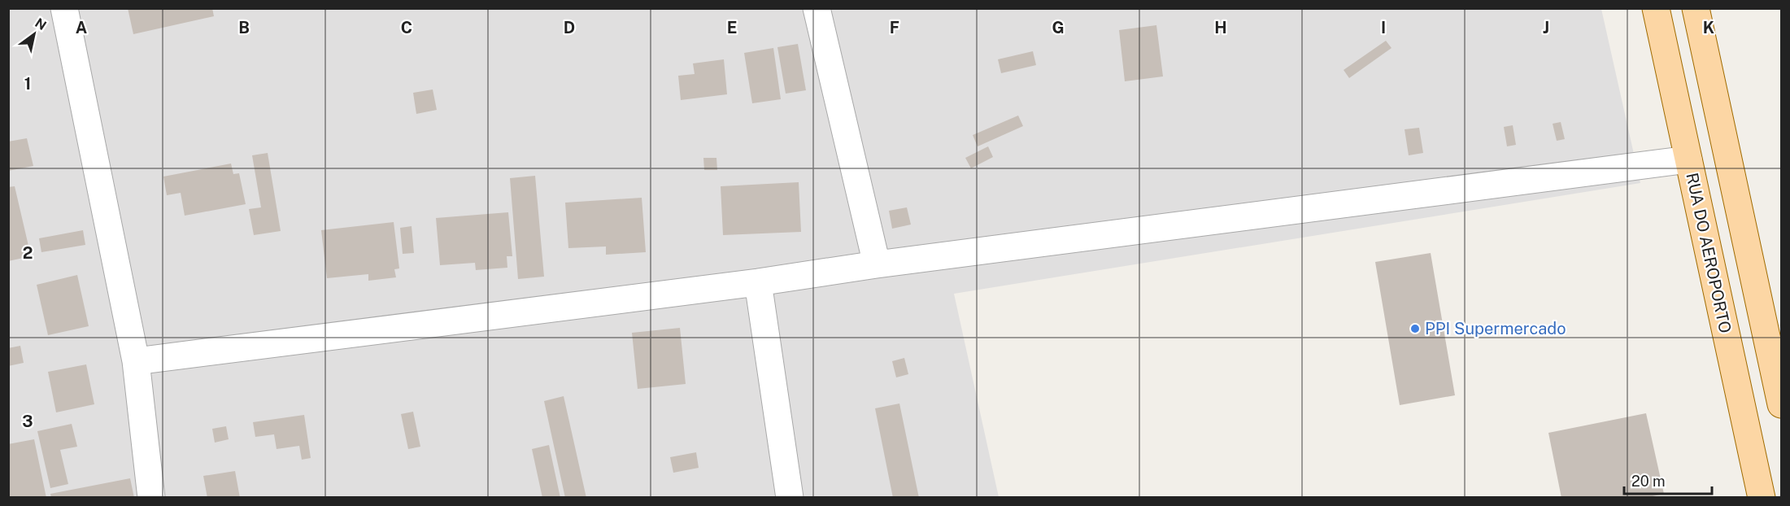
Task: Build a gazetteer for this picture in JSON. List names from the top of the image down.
{
  "streets": {
    "main road": ["RUA DO AEROPORTO"]
  },
  "places": ["PPI Supermercado"],
  "scale_bar": "20 m",
  "north": "top right",
  "grid": {
    "columns": [
      "A",
      "B",
      "C",
      "D",
      "E",
      "F",
      "G",
      "H",
      "I",
      "J",
      "K"
    ],
    "rows": ["1", "2", "3"]
  }
}
